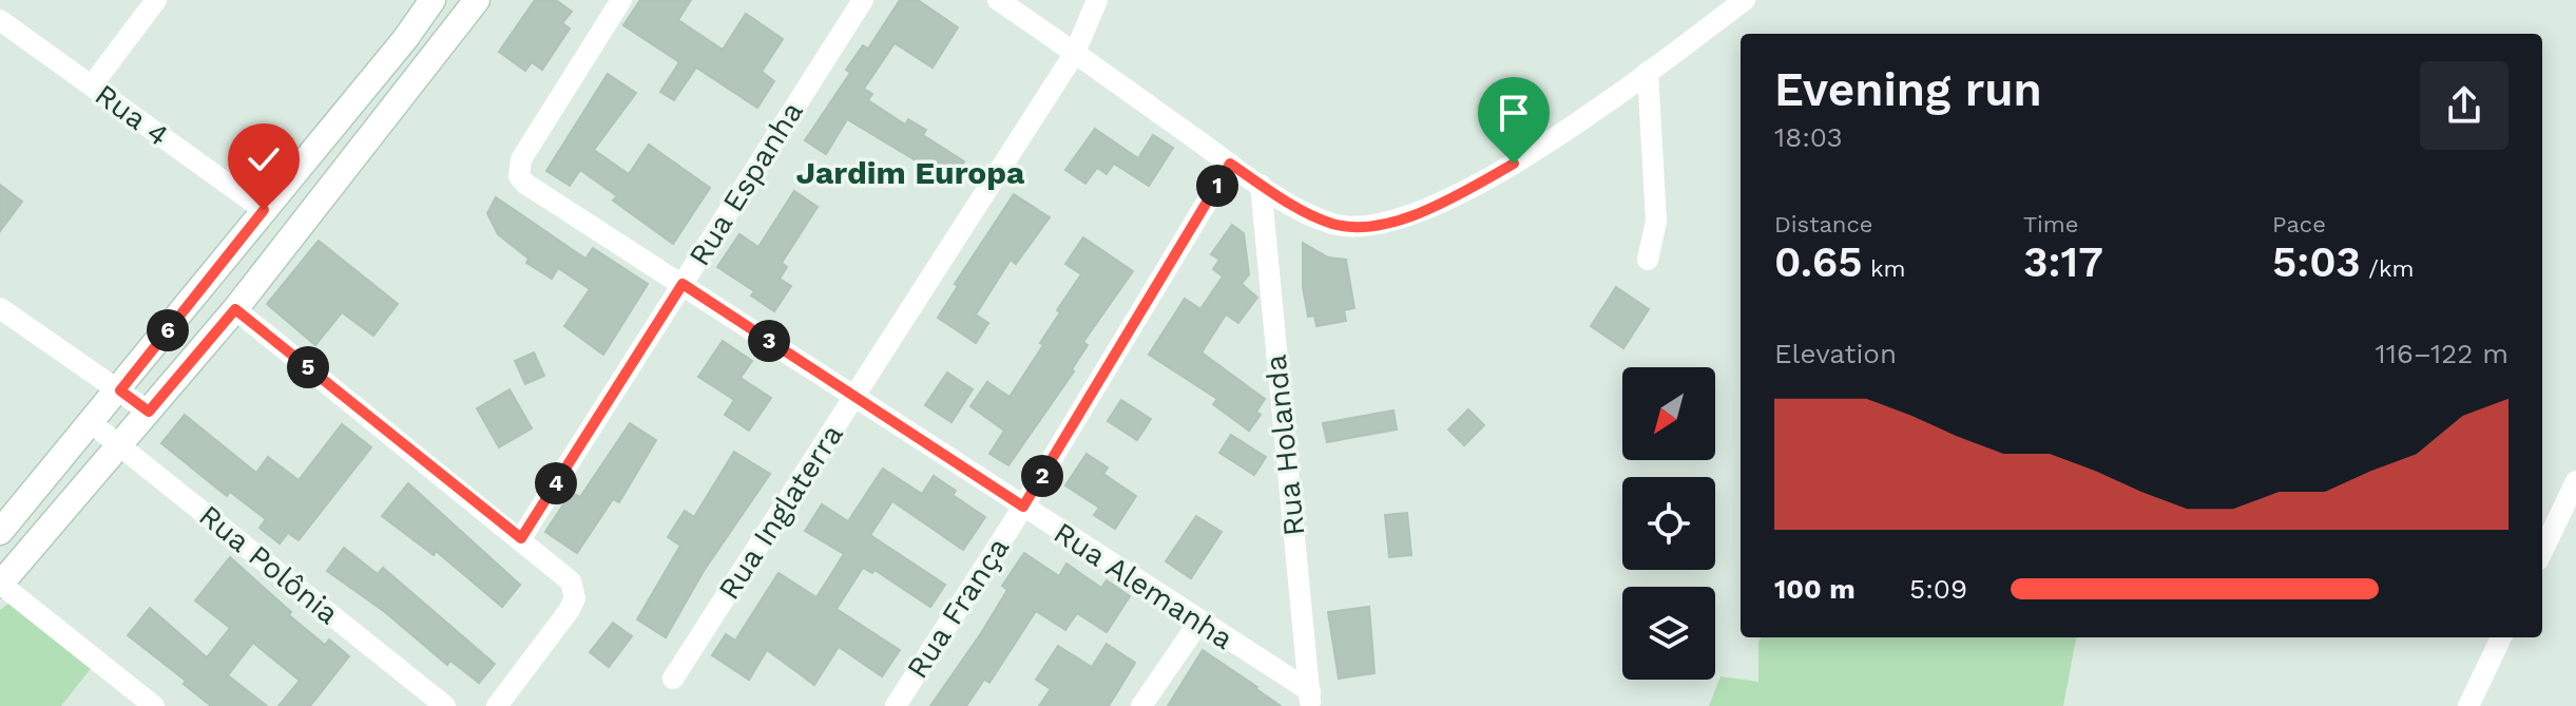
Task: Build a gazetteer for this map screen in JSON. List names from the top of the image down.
{
  "streets": {
    "street": [
      "Rua 4",
      "Rua Espanha",
      "Rua Holanda",
      "Rua Inglaterra",
      "Rua Polônia",
      "Rua Alemanha",
      "Rua França"
    ]
  },
  "crossings": [
    ["Rua Espanha", "Rua Alemanha"],
    ["Rua Holanda", "Rua Alemanha"],
    ["Rua Inglaterra", "Rua Alemanha"],
    ["Rua Alemanha", "Rua França"]
  ],
  "districts": ["Jardim Europa"],
  "north": "bottom left",
  "page": {
    "heading": ["Evening run", "18:03"],
    "pins": [
      "1",
      "6",
      "3",
      "5",
      "2",
      "4"
    ],
    "stats": [
      ["Distance", "0.65 km"],
      ["Time", "3:17"],
      ["Pace", "5:03 /km"]
    ],
    "chart": ["Elevation", "116–122 m"],
    "list": [
      {
        "name": "100 m",
        "note": "5:09"
      }
    ]
  }
}
